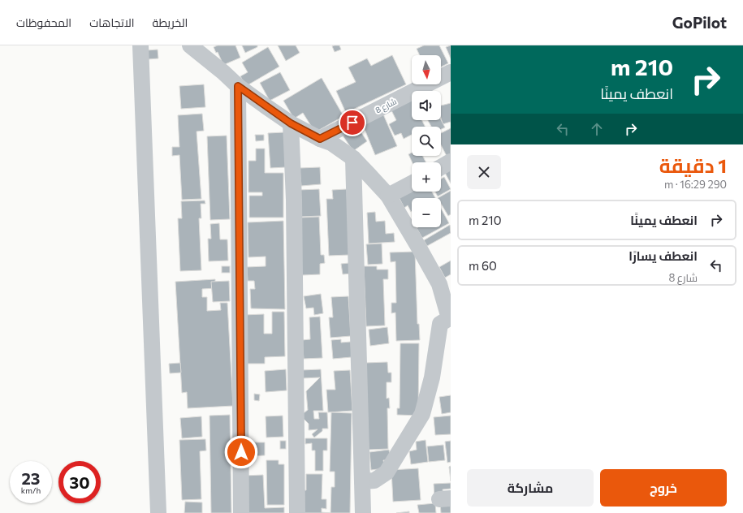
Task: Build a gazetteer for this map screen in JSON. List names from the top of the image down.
{
  "streets": {
    "street": ["شارع 8"]
  },
  "north": "bottom",
  "page": {
    "header": "GoPilot",
    "nav": ["الخريطة", "الاتجاهات", "المحفوظات"],
    "turn": ["210 m", "انعطف يمينًا"],
    "map_buttons": ["+", "−"],
    "heading": ["1 دقيقة", "290 m · 16:29"],
    "list": [
      {
        "name": "انعطف يمينًا",
        "value": "210 m"
      },
      {
        "name": "انعطف يسارًا",
        "note": "شارع 8",
        "value": "60 m"
      }
    ],
    "speed": "23 km/h",
    "limit": "30",
    "buttons": ["خروج", "مشاركة"]
  }
}
